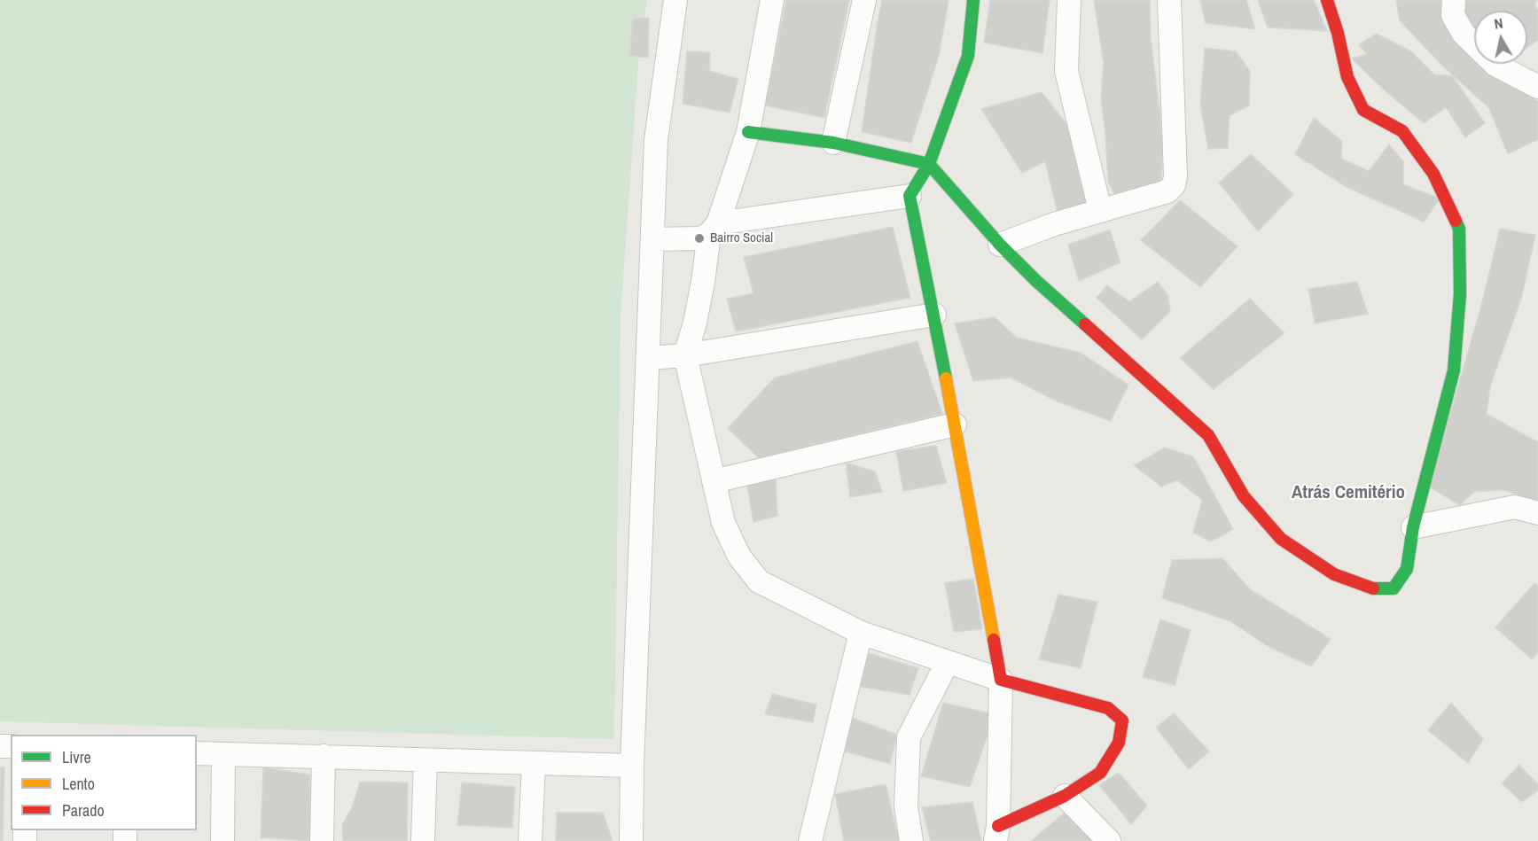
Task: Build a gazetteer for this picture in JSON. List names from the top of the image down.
{
  "districts": ["Atrás Cemitério"],
  "places": ["Bairro Social"],
  "legend": ["Livre", "Lento", "Parado"],
  "north": "top"
}
